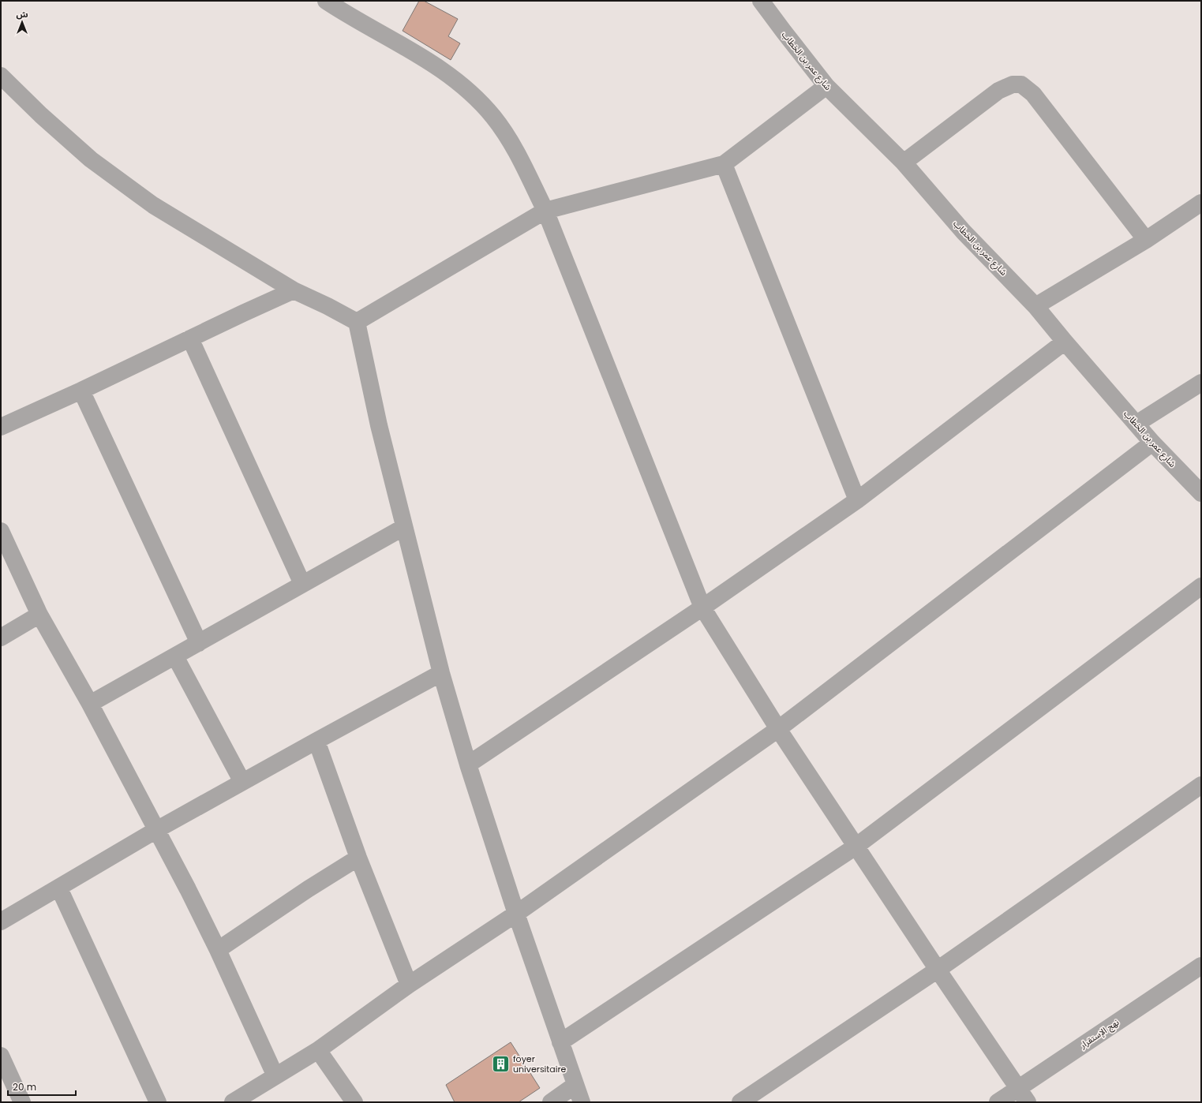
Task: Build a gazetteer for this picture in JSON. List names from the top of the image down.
{
  "streets": {
    "street": ["شارع عمر بن الخطاب", "نهج الإستقرار"]
  },
  "places": {
    "building": ["foyer universitaire"]
  },
  "scale_bar": "20 m",
  "north": "top"
}
